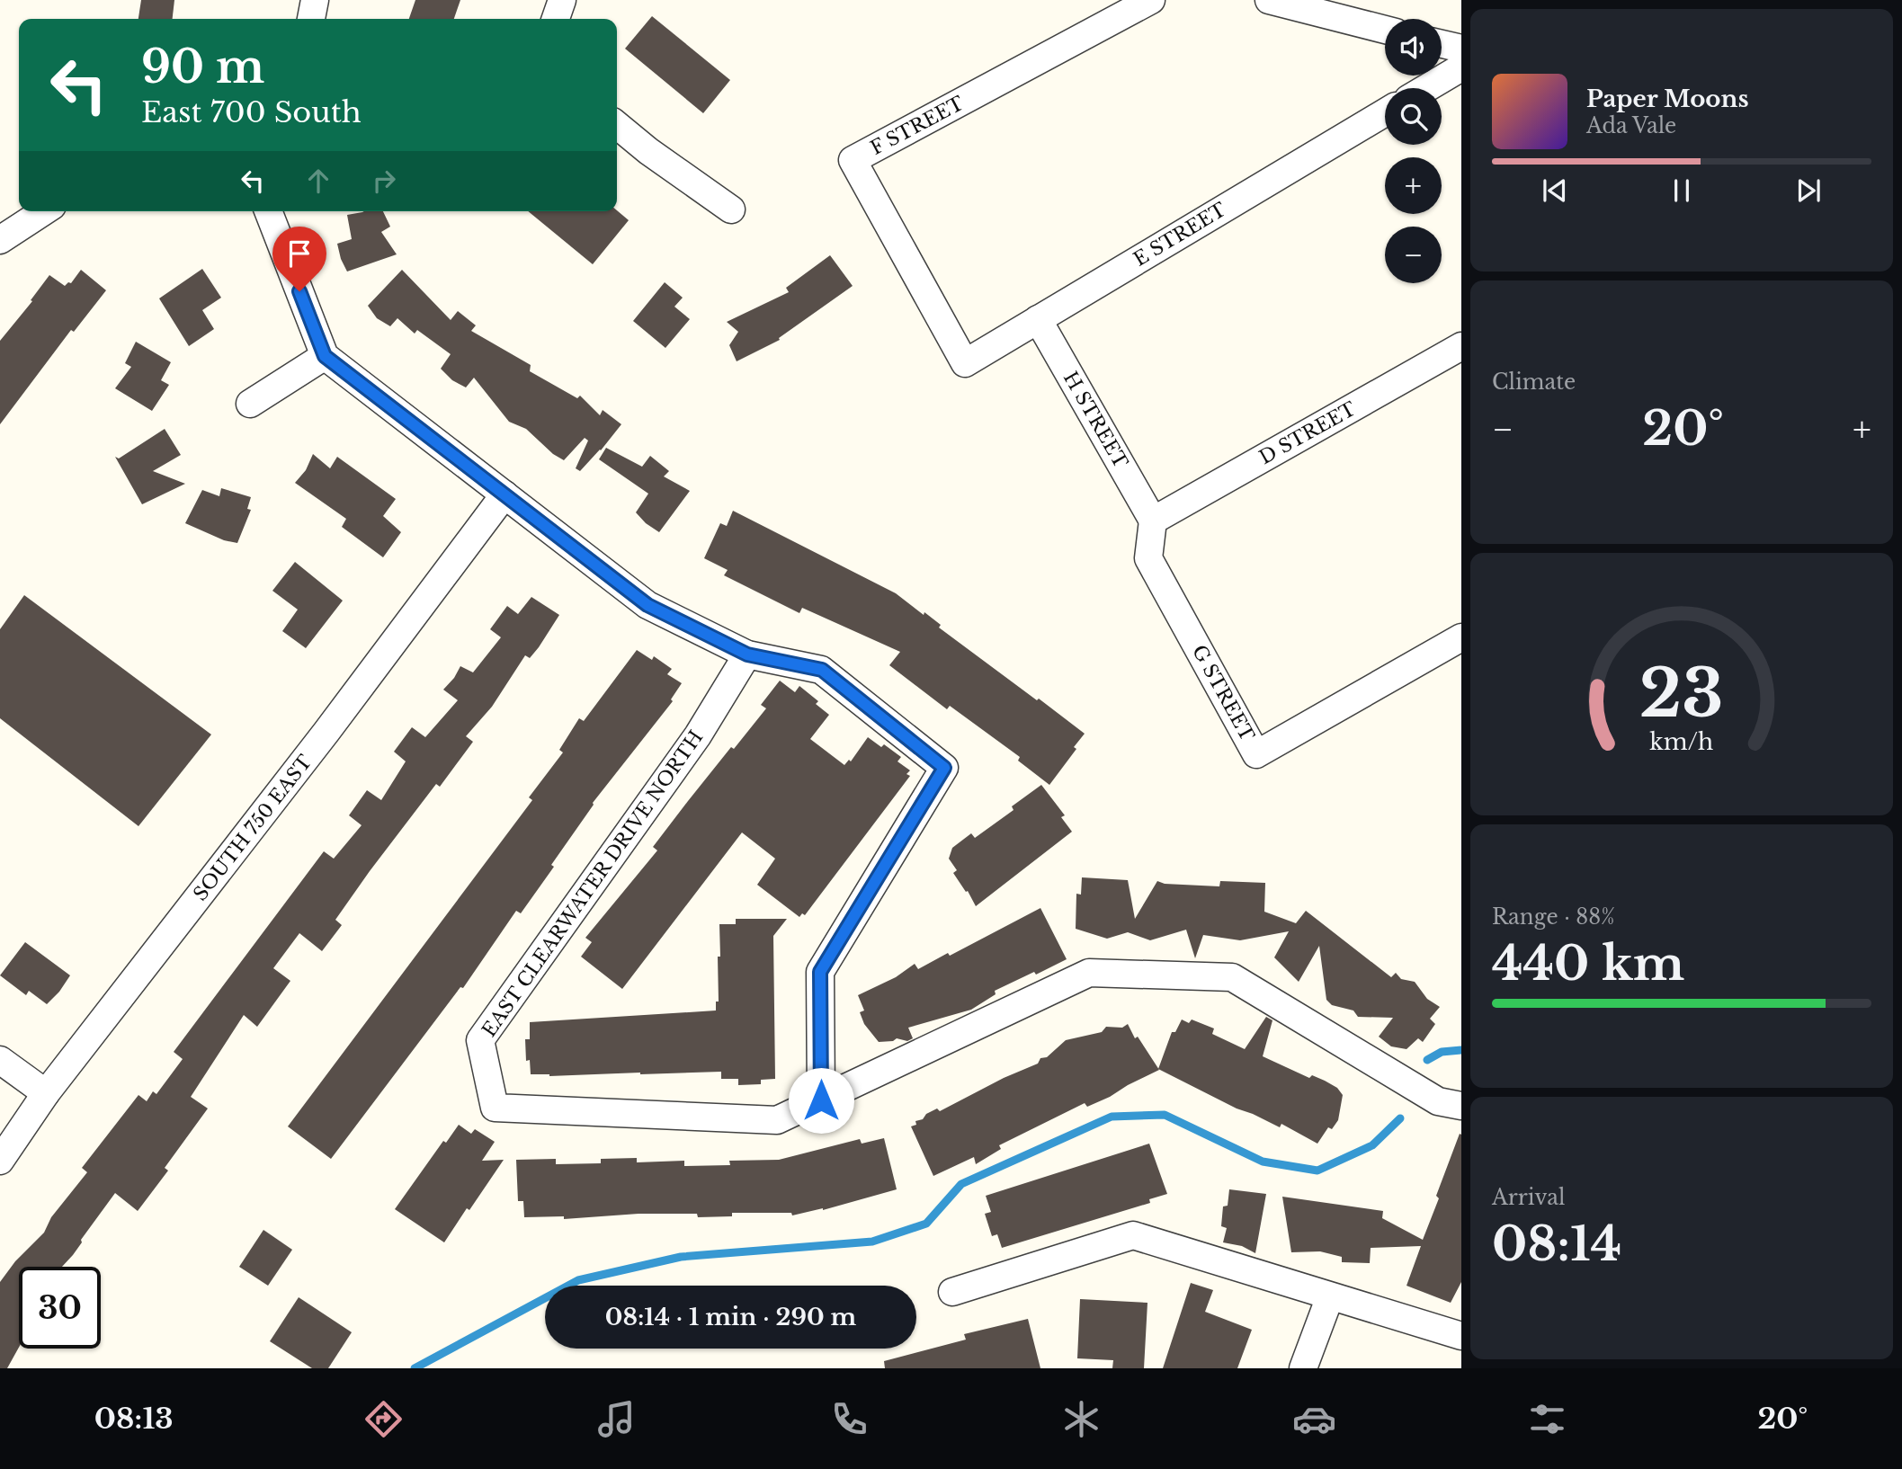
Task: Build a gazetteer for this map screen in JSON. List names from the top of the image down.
{
  "streets": {
    "street": [
      "F STREET",
      "E STREET",
      "H STREET",
      "D STREET",
      "G STREET",
      "SOUTH 750 EAST",
      "EAST CLEARWATER DRIVE NORTH"
    ]
  },
  "crossings": [
    ["F STREET", "E STREET"],
    ["E STREET", "H STREET"],
    ["H STREET", "D STREET"],
    ["H STREET", "G STREET"],
    ["D STREET", "G STREET"]
  ],
  "page": {
    "map_buttons": ["+", "−"],
    "turn": ["90 m", "East 700 South"],
    "song": ["Paper Moons", "Ada Vale"],
    "tile": [
      "Climate",
      ["Range · 88%", "440 km"],
      ["Arrival", "08:14"]
    ],
    "heat": ["−", "20°", "+"],
    "limit": "30",
    "trip": "08:14 · 1 min · 290 m",
    "tabs": ["08:13", "20°"],
    "gauge": ["23", "km/h"]
  }
}
